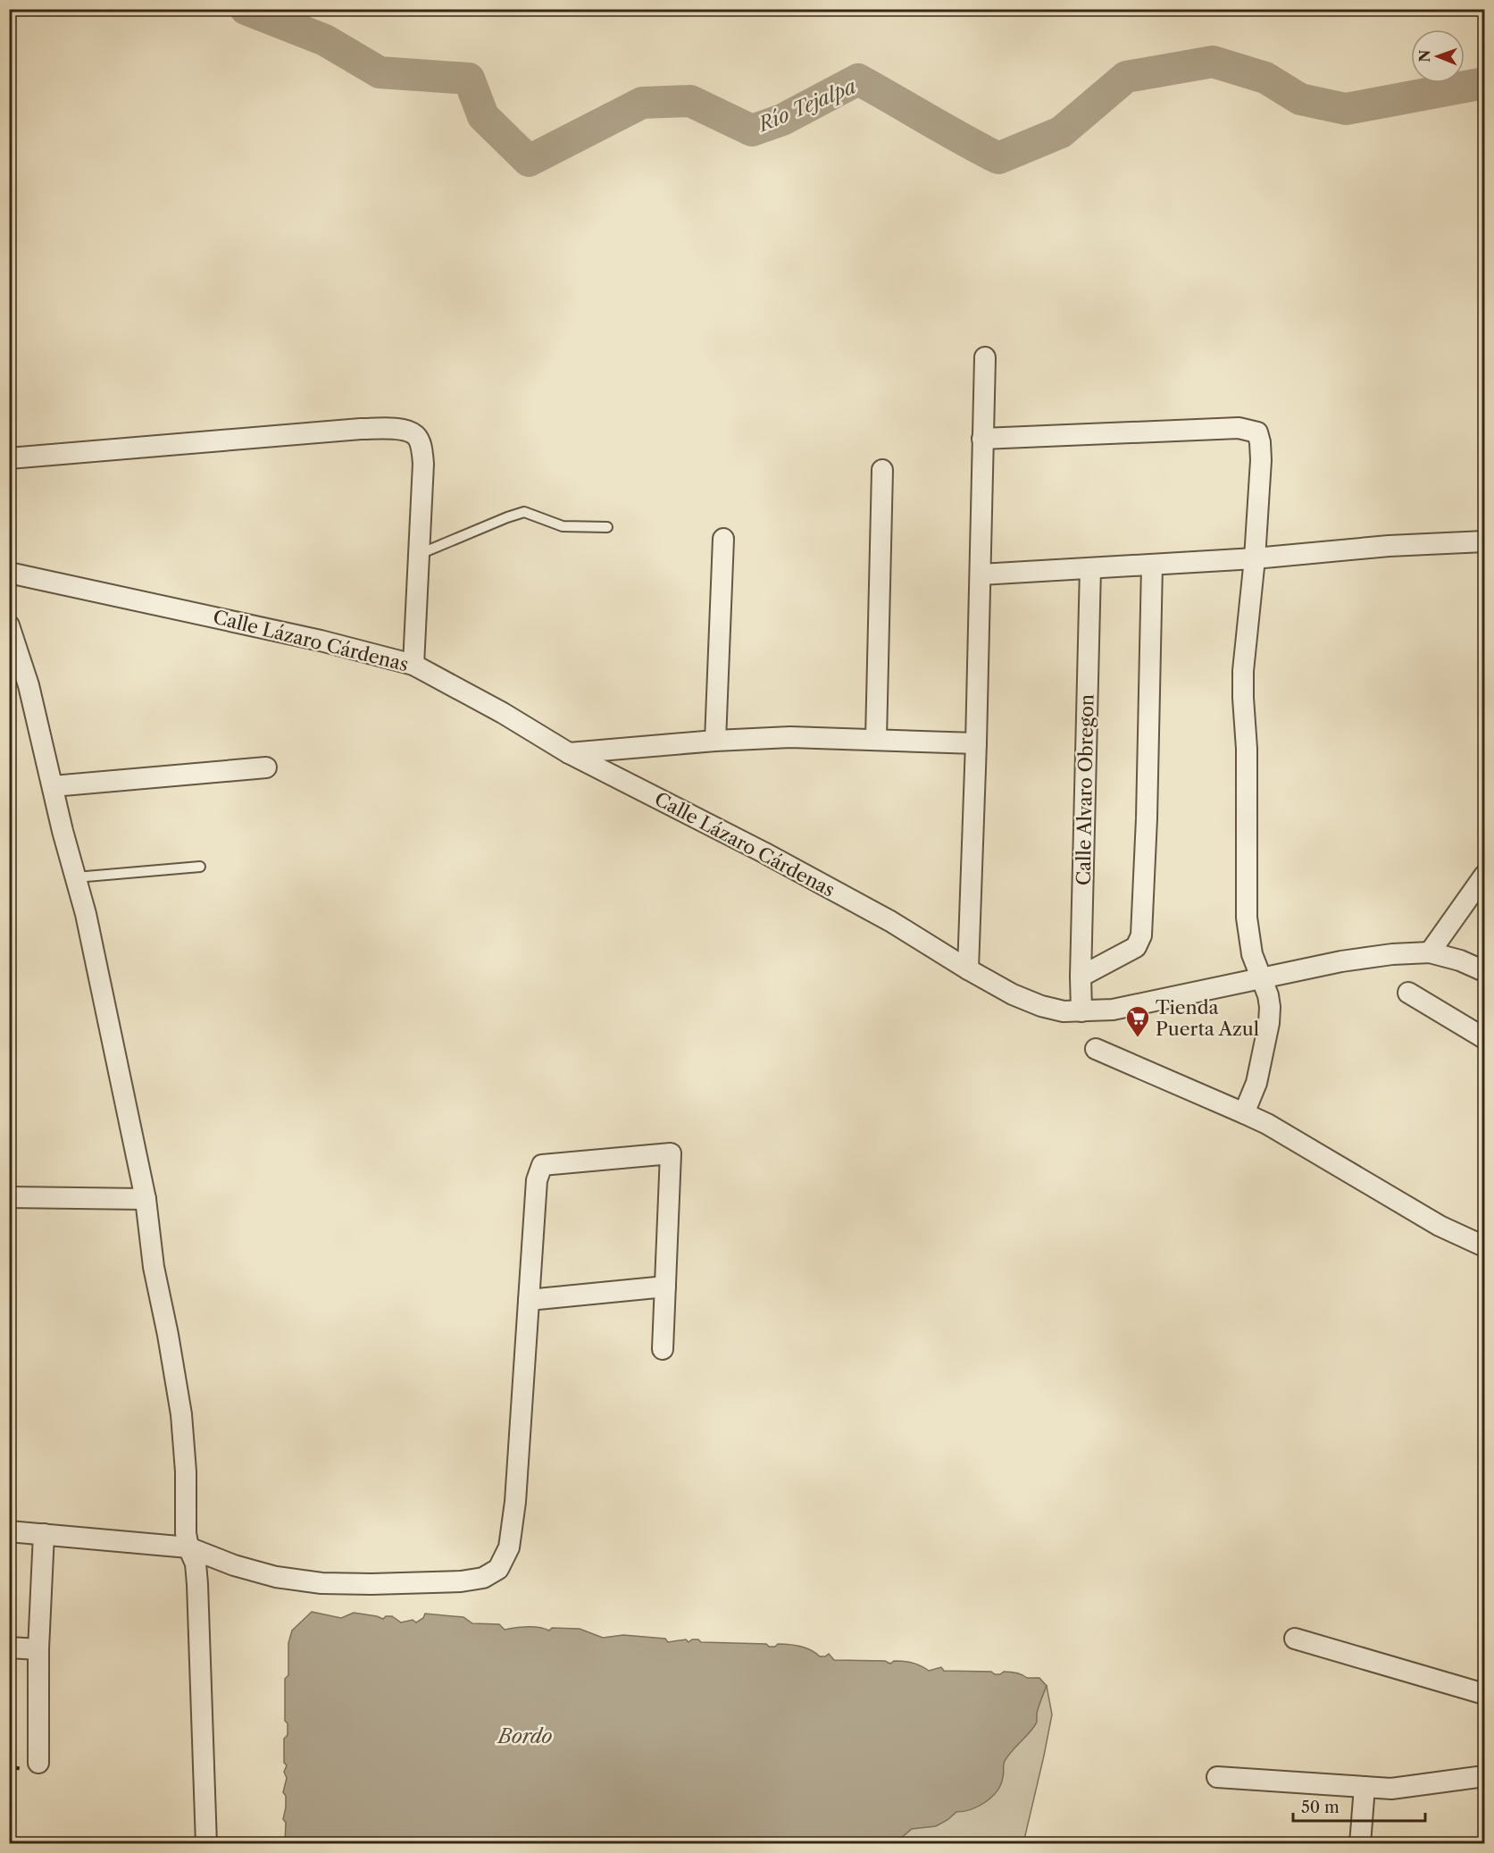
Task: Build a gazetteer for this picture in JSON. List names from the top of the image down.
{
  "streets": {
    "street": ["Calle Lázaro Cárdenas", "Calle Alvaro Obregon"]
  },
  "crossings": [
    ["Calle Lázaro Cárdenas", "Calle Alvaro Obregon"]
  ],
  "water": ["Río Tejalpa", "Bordo"],
  "places": {
    "supermarket": ["Tienda Puerta Azul"]
  },
  "scale_bar": "50 m",
  "north": "left"
}
